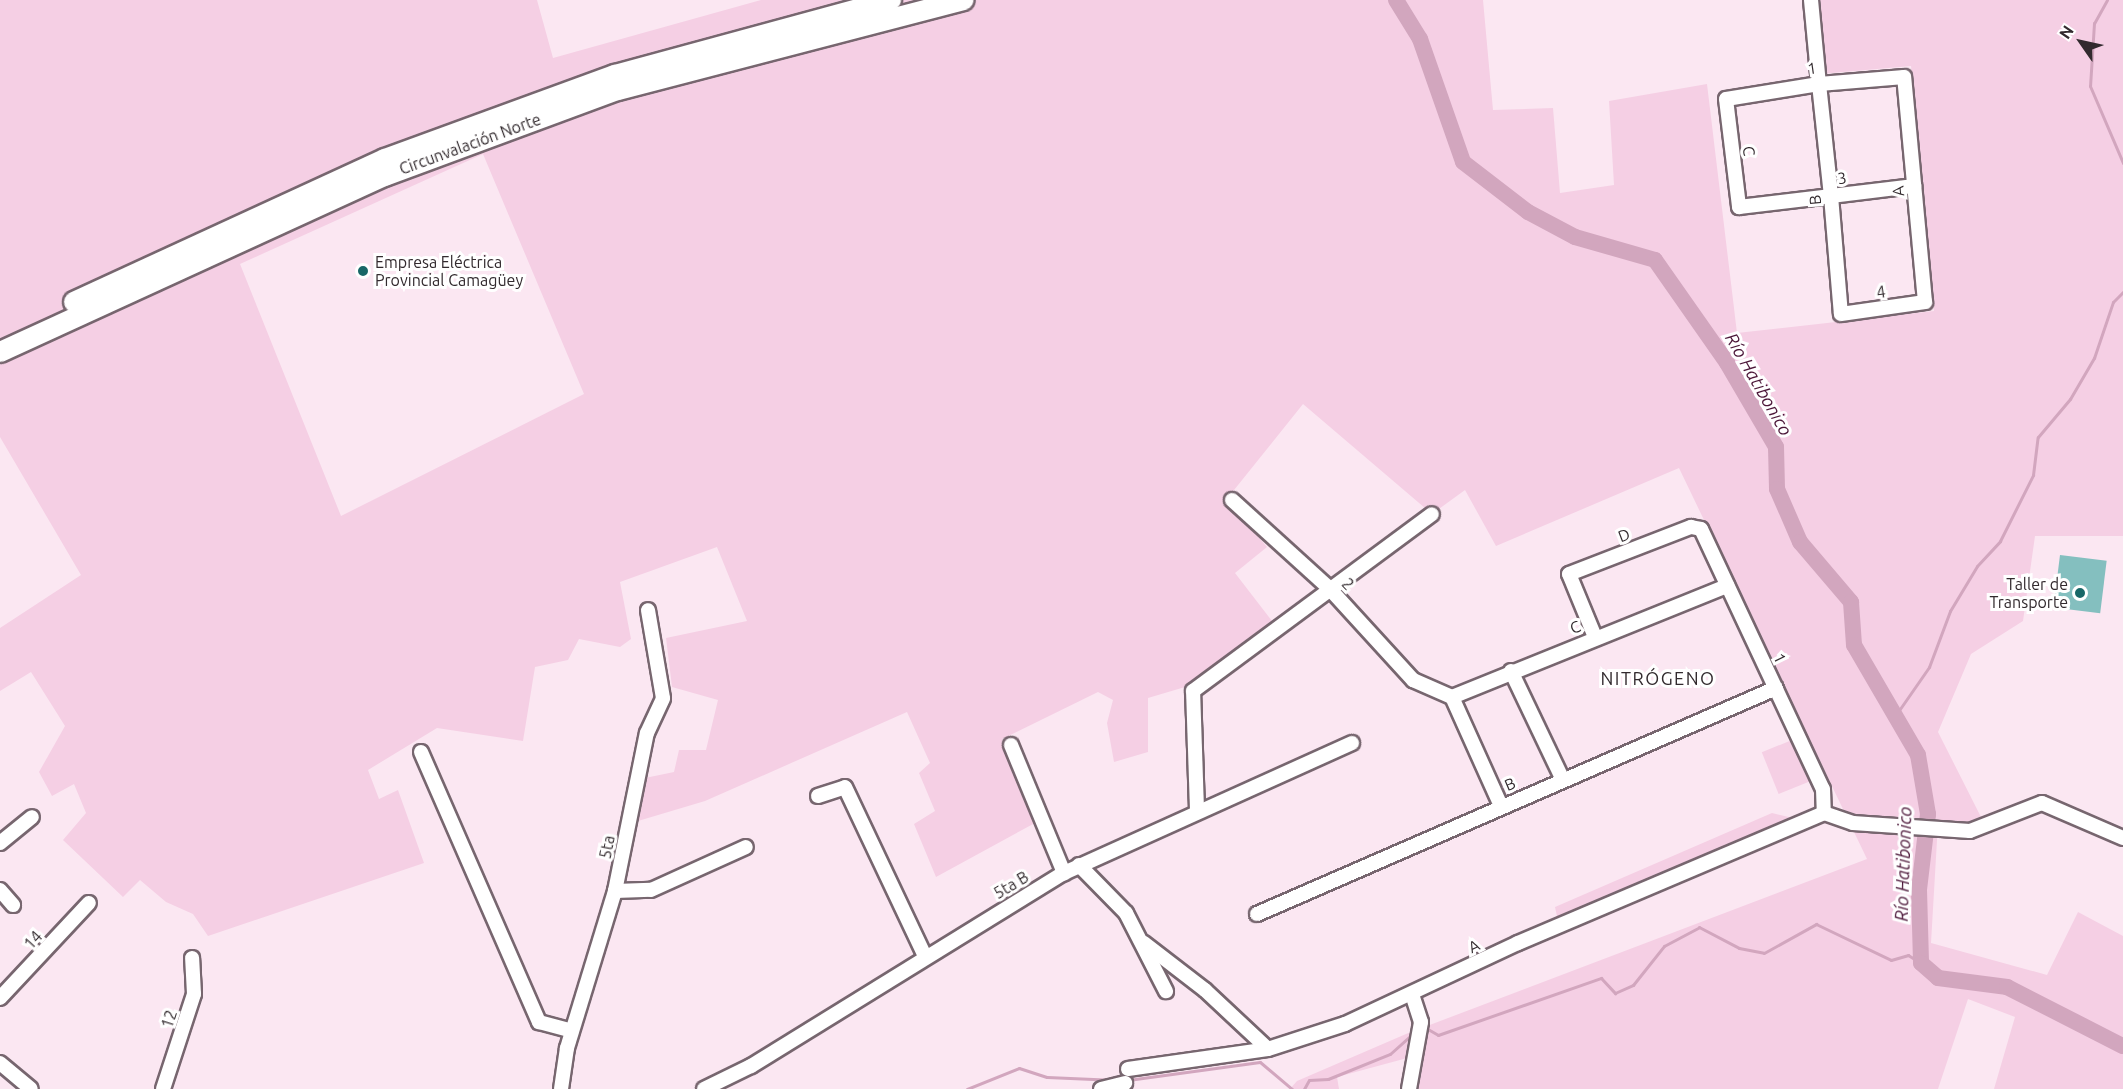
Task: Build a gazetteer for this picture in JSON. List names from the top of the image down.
{
  "streets": {
    "highway": ["Circunvalación Norte"],
    "street": [
      "1",
      "C",
      "3",
      "A",
      "B",
      "4",
      "D",
      "2",
      "5ta",
      "5ta B",
      "14",
      "12"
    ]
  },
  "crossings": [
    ["1", "C"],
    ["1", "A"],
    ["1", "B"],
    ["1", "D"],
    ["C", "3"],
    ["C", "D"],
    ["C", "2"],
    ["3", "A"],
    ["3", "B"],
    ["A", "4"],
    ["B", "4"]
  ],
  "districts": ["NITRÓGENO"],
  "water": ["Río Hatibonico"],
  "places": ["Empresa Eléctrica Provincial Camagüey", "Taller de Transporte"],
  "north": "top left"
}
